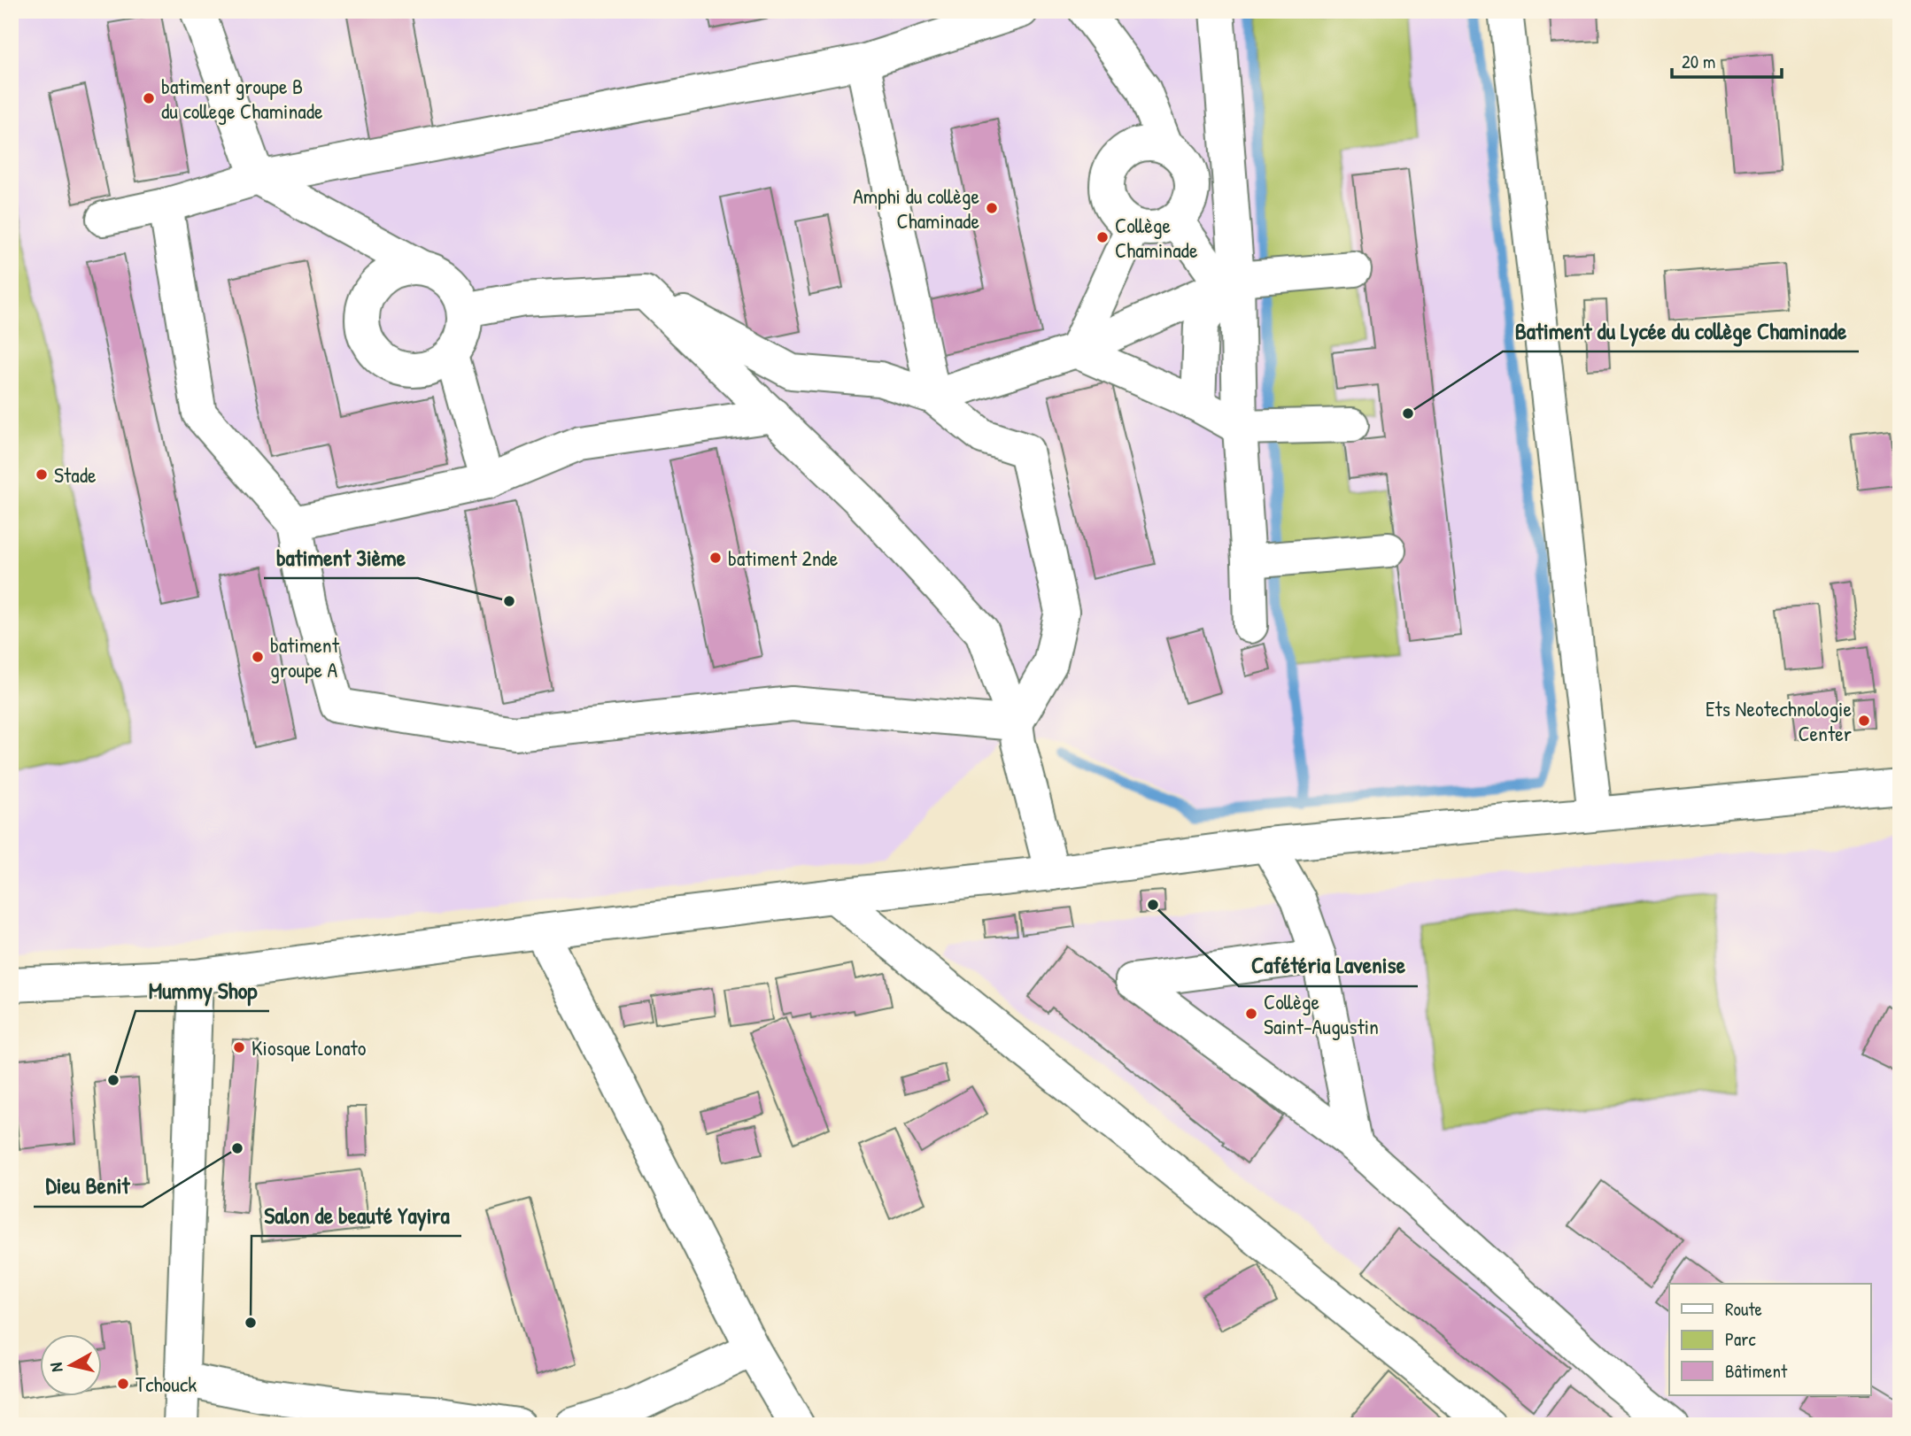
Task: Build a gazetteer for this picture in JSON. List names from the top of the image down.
{
  "places": [
    "batiment groupe B du college Chaminade",
    "Amphi du collège Chaminade",
    "Collège Chaminade",
    "Batiment du Lycée du collège Chaminade",
    "Stade",
    "batiment 2nde",
    "batiment 3ième",
    "batiment groupe A",
    "Ets Neotechnologie Center",
    "Cafétéria Lavenise",
    "Collège Saint-Augustin",
    "Kiosque Lonato",
    "Mummy Shop",
    "Dieu Benit",
    "Salon de beauté Yayira",
    "Tchouck"
  ],
  "legend": ["Route", "Parc", "Bâtiment"],
  "scale_bar": "20 m",
  "north": "left"
}
